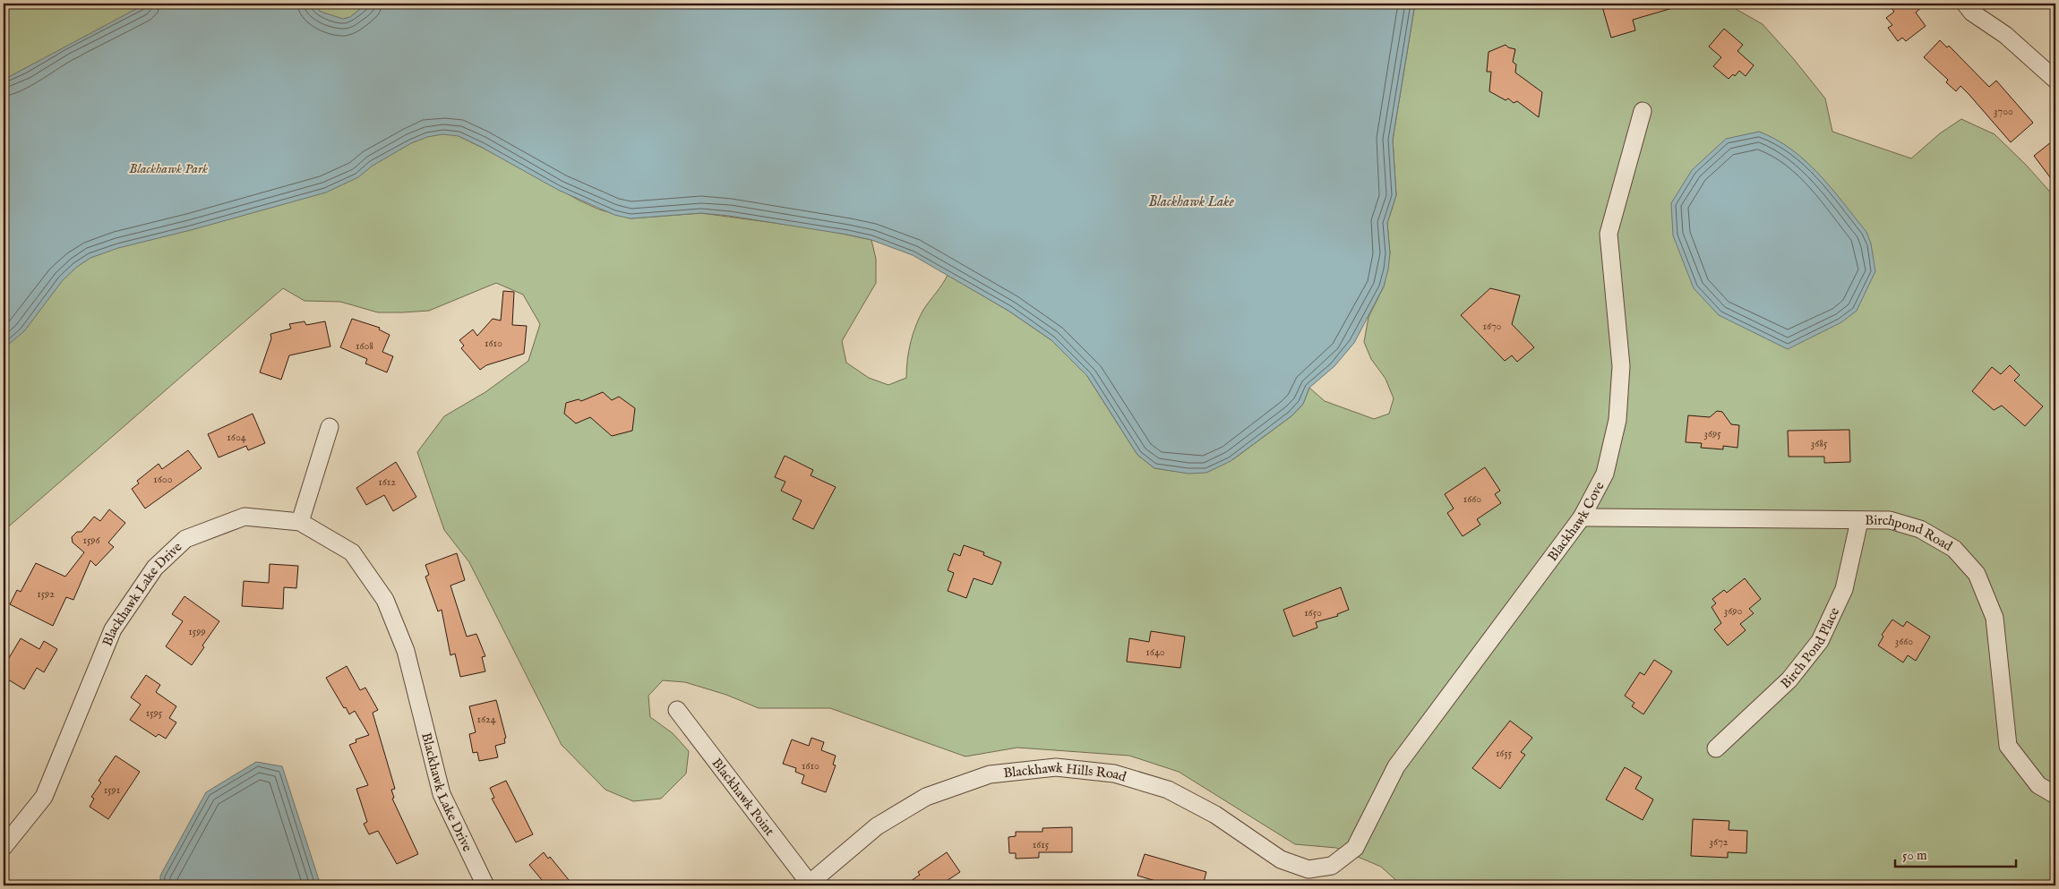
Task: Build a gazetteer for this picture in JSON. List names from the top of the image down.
{
  "streets": {
    "street": [
      "Blackhawk Cove",
      "Birchpond Road",
      "Blackhawk Lake Drive",
      "Birch Pond Place",
      "Blackhawk Hills Road",
      "Blackhawk Point"
    ]
  },
  "crossings": [
    ["Blackhawk Cove", "Birchpond Road"],
    ["Blackhawk Cove", "Blackhawk Hills Road"],
    ["Birchpond Road", "Birch Pond Place"],
    ["Blackhawk Hills Road", "Blackhawk Point"]
  ],
  "water": ["Blackhawk Lake"],
  "parks": ["Blackhawk Park"],
  "house_numbers": [
    "3700",
    "1670",
    "1610",
    "1608",
    "3695",
    "1604",
    "3685",
    "1600",
    "1612",
    "1660",
    "1596",
    "1592",
    "3690",
    "1650",
    "1599",
    "3660",
    "1640",
    "1595",
    "1624",
    "1655",
    "1610",
    "1591",
    "3672",
    "1615"
  ],
  "scale_bar": "50 m"
}
